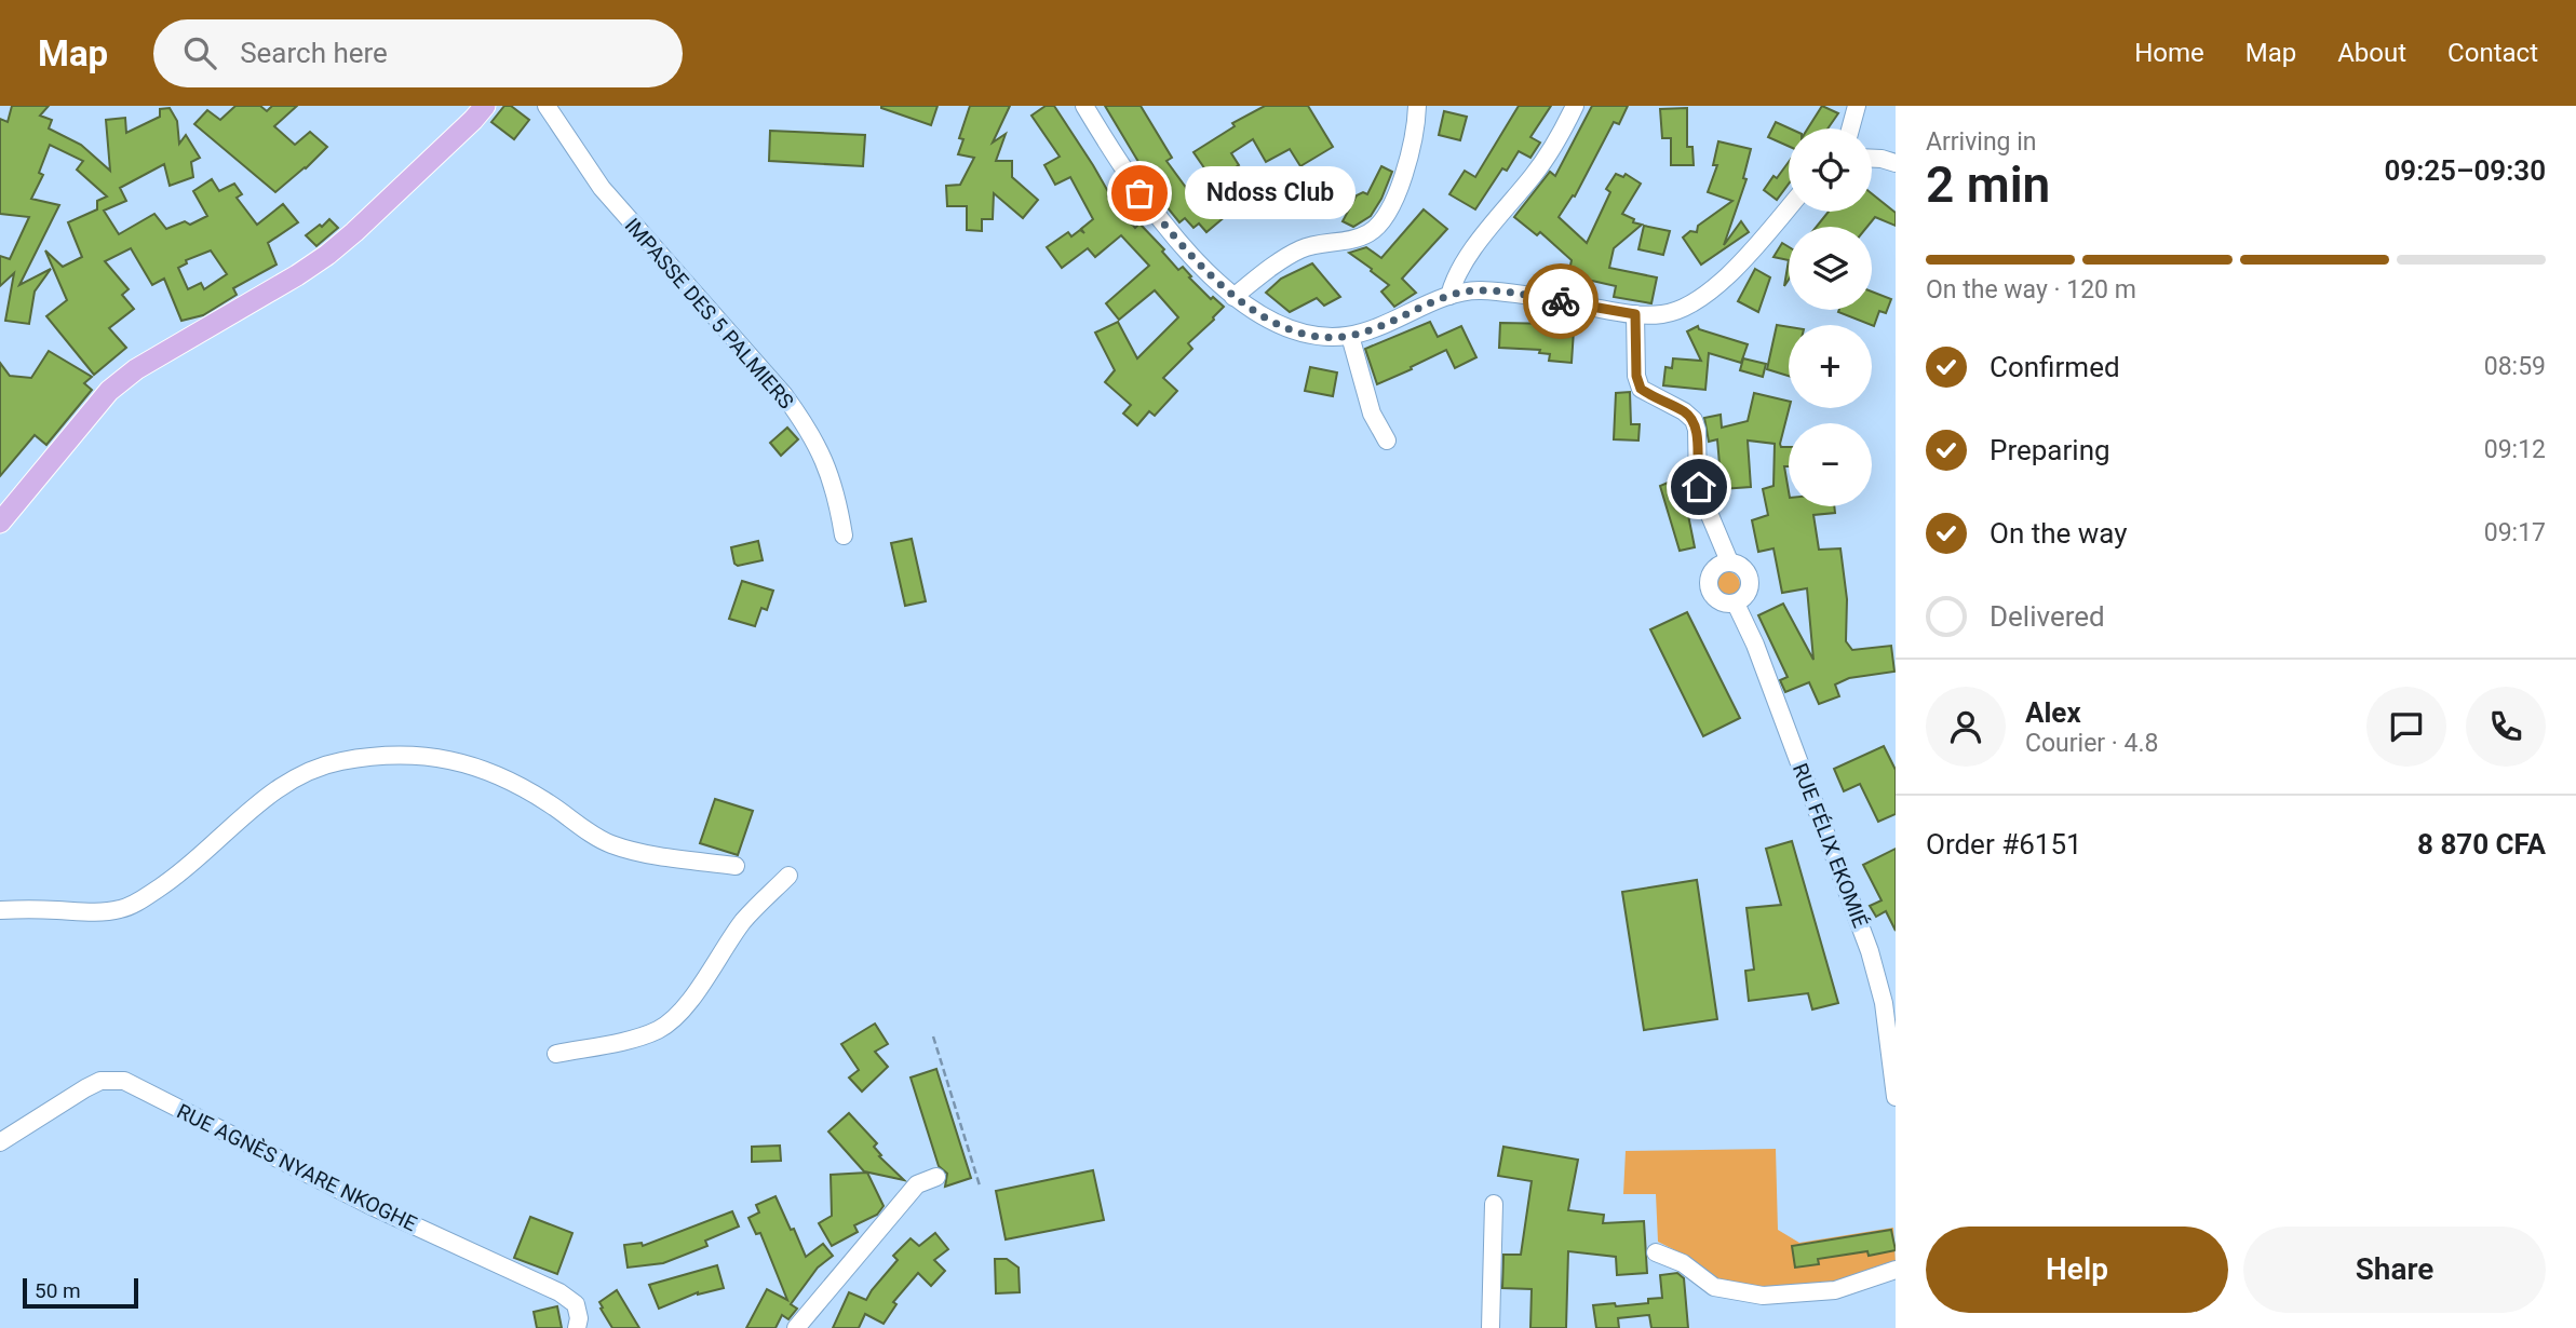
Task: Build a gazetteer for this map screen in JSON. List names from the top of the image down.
{
  "streets": {
    "street": ["IMPASSE DES 5 PALMIERS", "RUE FÉLIX EKOMIÉ", "RUE AGNÈS NYARE NKOGHE"]
  },
  "places": ["Ndoss Club"],
  "scale_bar": "50 m",
  "page": {
    "header": "Map",
    "search": "Search here",
    "nav": [
      "Home",
      "Map",
      "About",
      "Contact"
    ],
    "heading": ["2 min", "Arriving in", "09:25–09:30"],
    "panel": [
      "Alex",
      "Courier · 4.8",
      "Order #6151",
      "8 870 CFA"
    ],
    "map_buttons": ["+", "−"],
    "bubble": "Ndoss Club",
    "bar": "On the way · 120 m",
    "list": [
      ["Confirmed", "08:59"],
      ["Preparing", "09:12"],
      ["On the way", "09:17"],
      "Delivered"
    ],
    "buttons": ["Help", "Share"],
    "scale": "50 m"
  }
}
